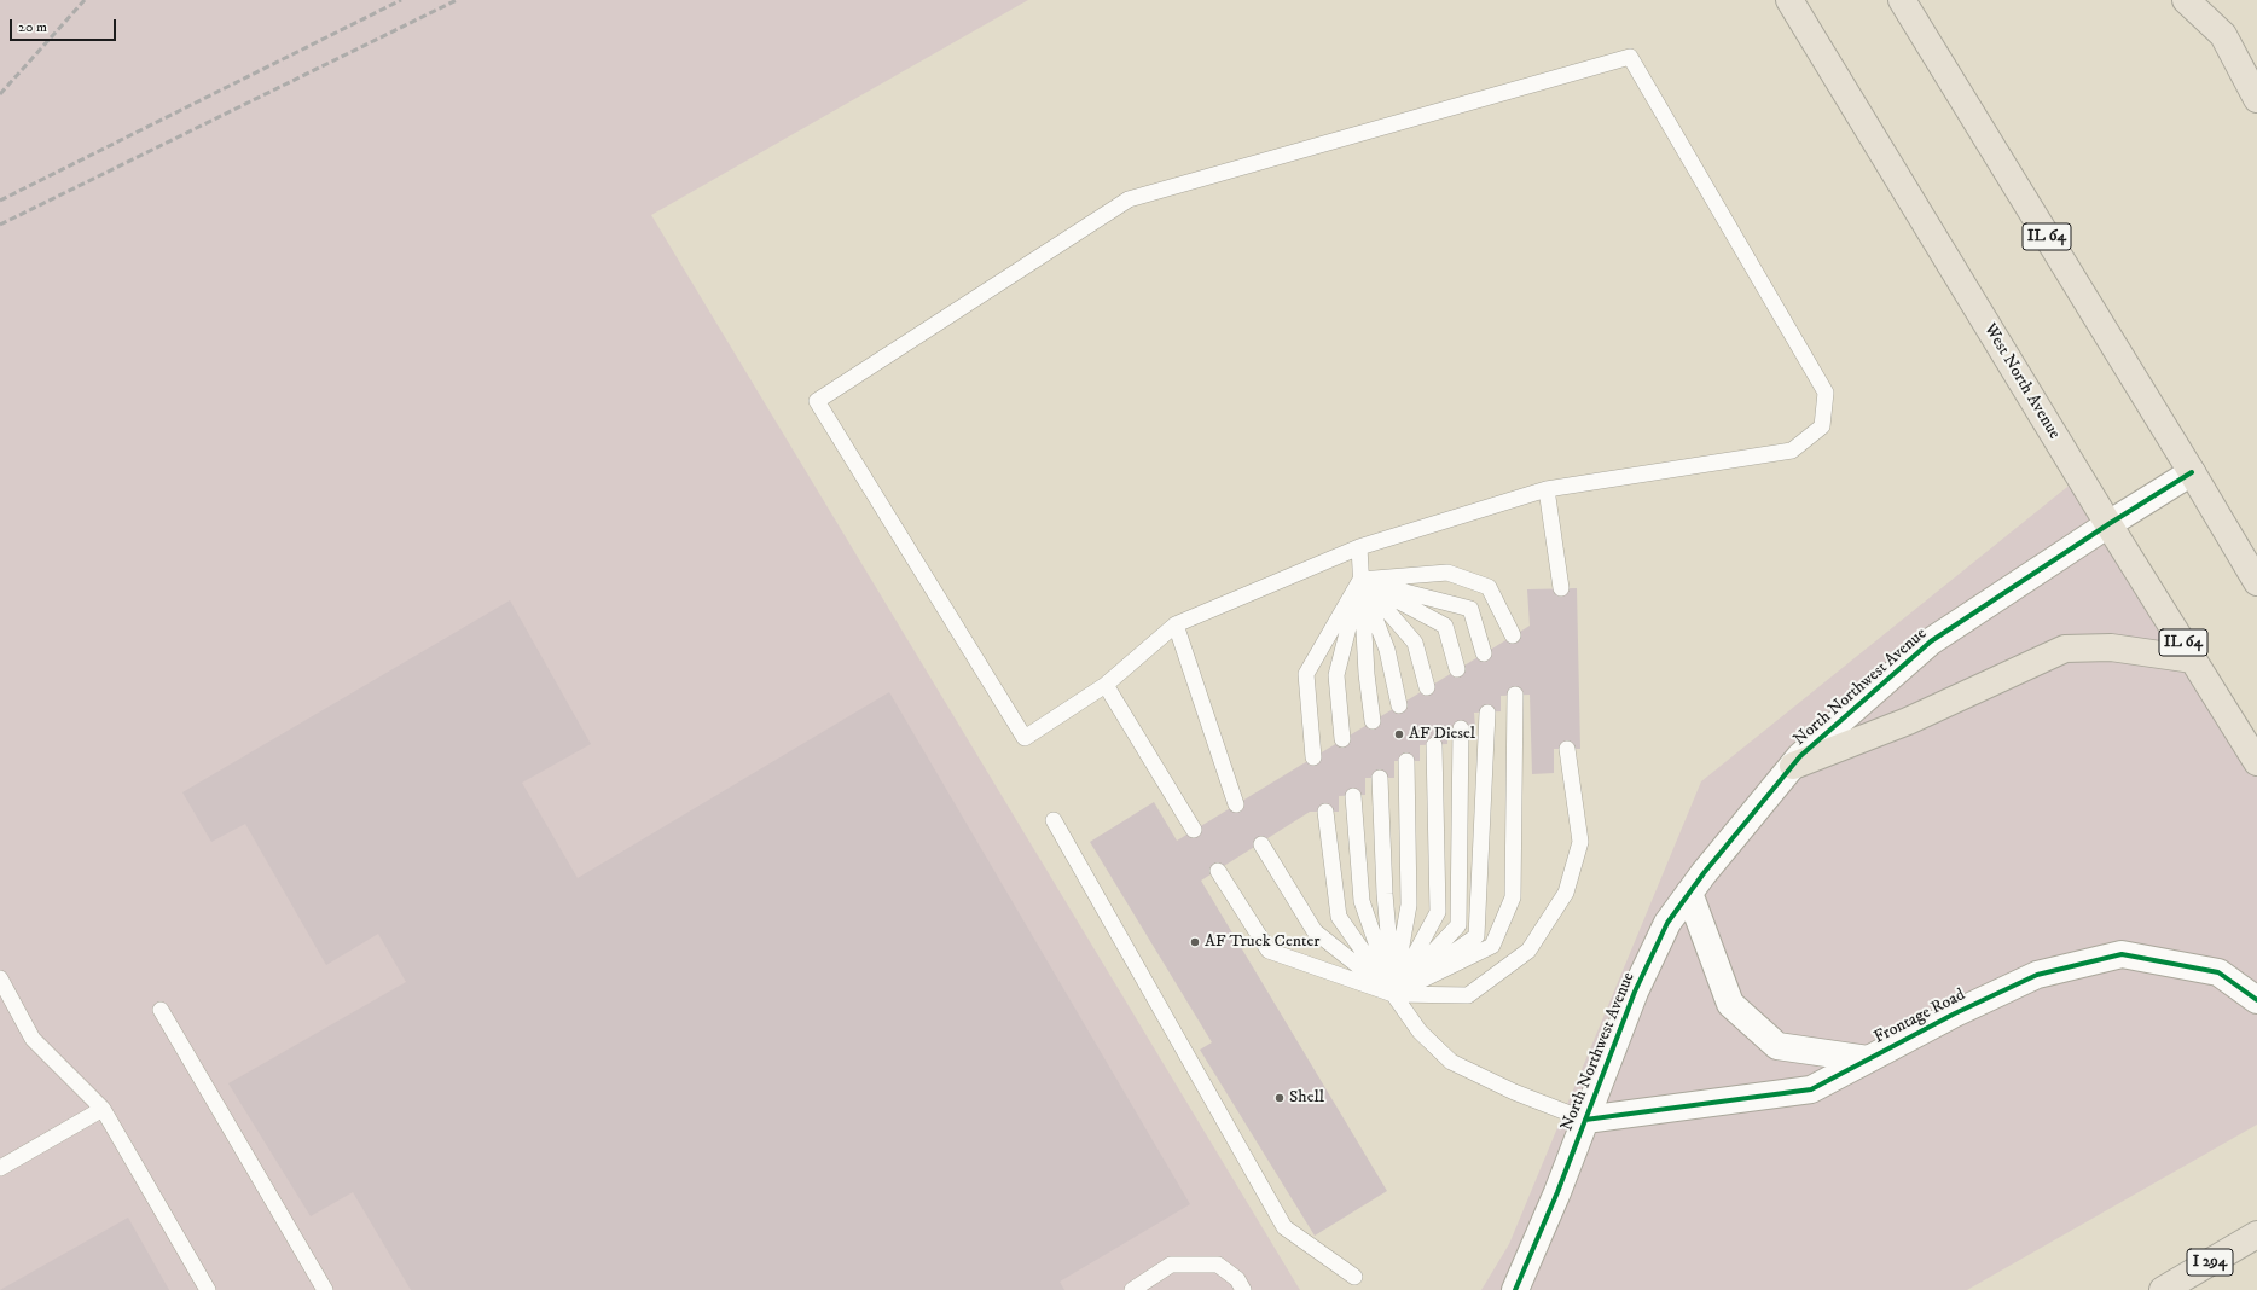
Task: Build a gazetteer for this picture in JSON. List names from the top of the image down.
{
  "streets": {
    "main road": ["IL 64", "West North Avenue", "I 294"],
    "street": ["North Northwest Avenue", "Frontage Road"]
  },
  "crossings": [
    ["IL 64", "North Northwest Avenue"],
    ["West North Avenue", "North Northwest Avenue"],
    ["North Northwest Avenue", "Frontage Road"]
  ],
  "places": ["AF Diesel", "AF Truck Center", "Shell"],
  "scale_bar": "20 m"
}
